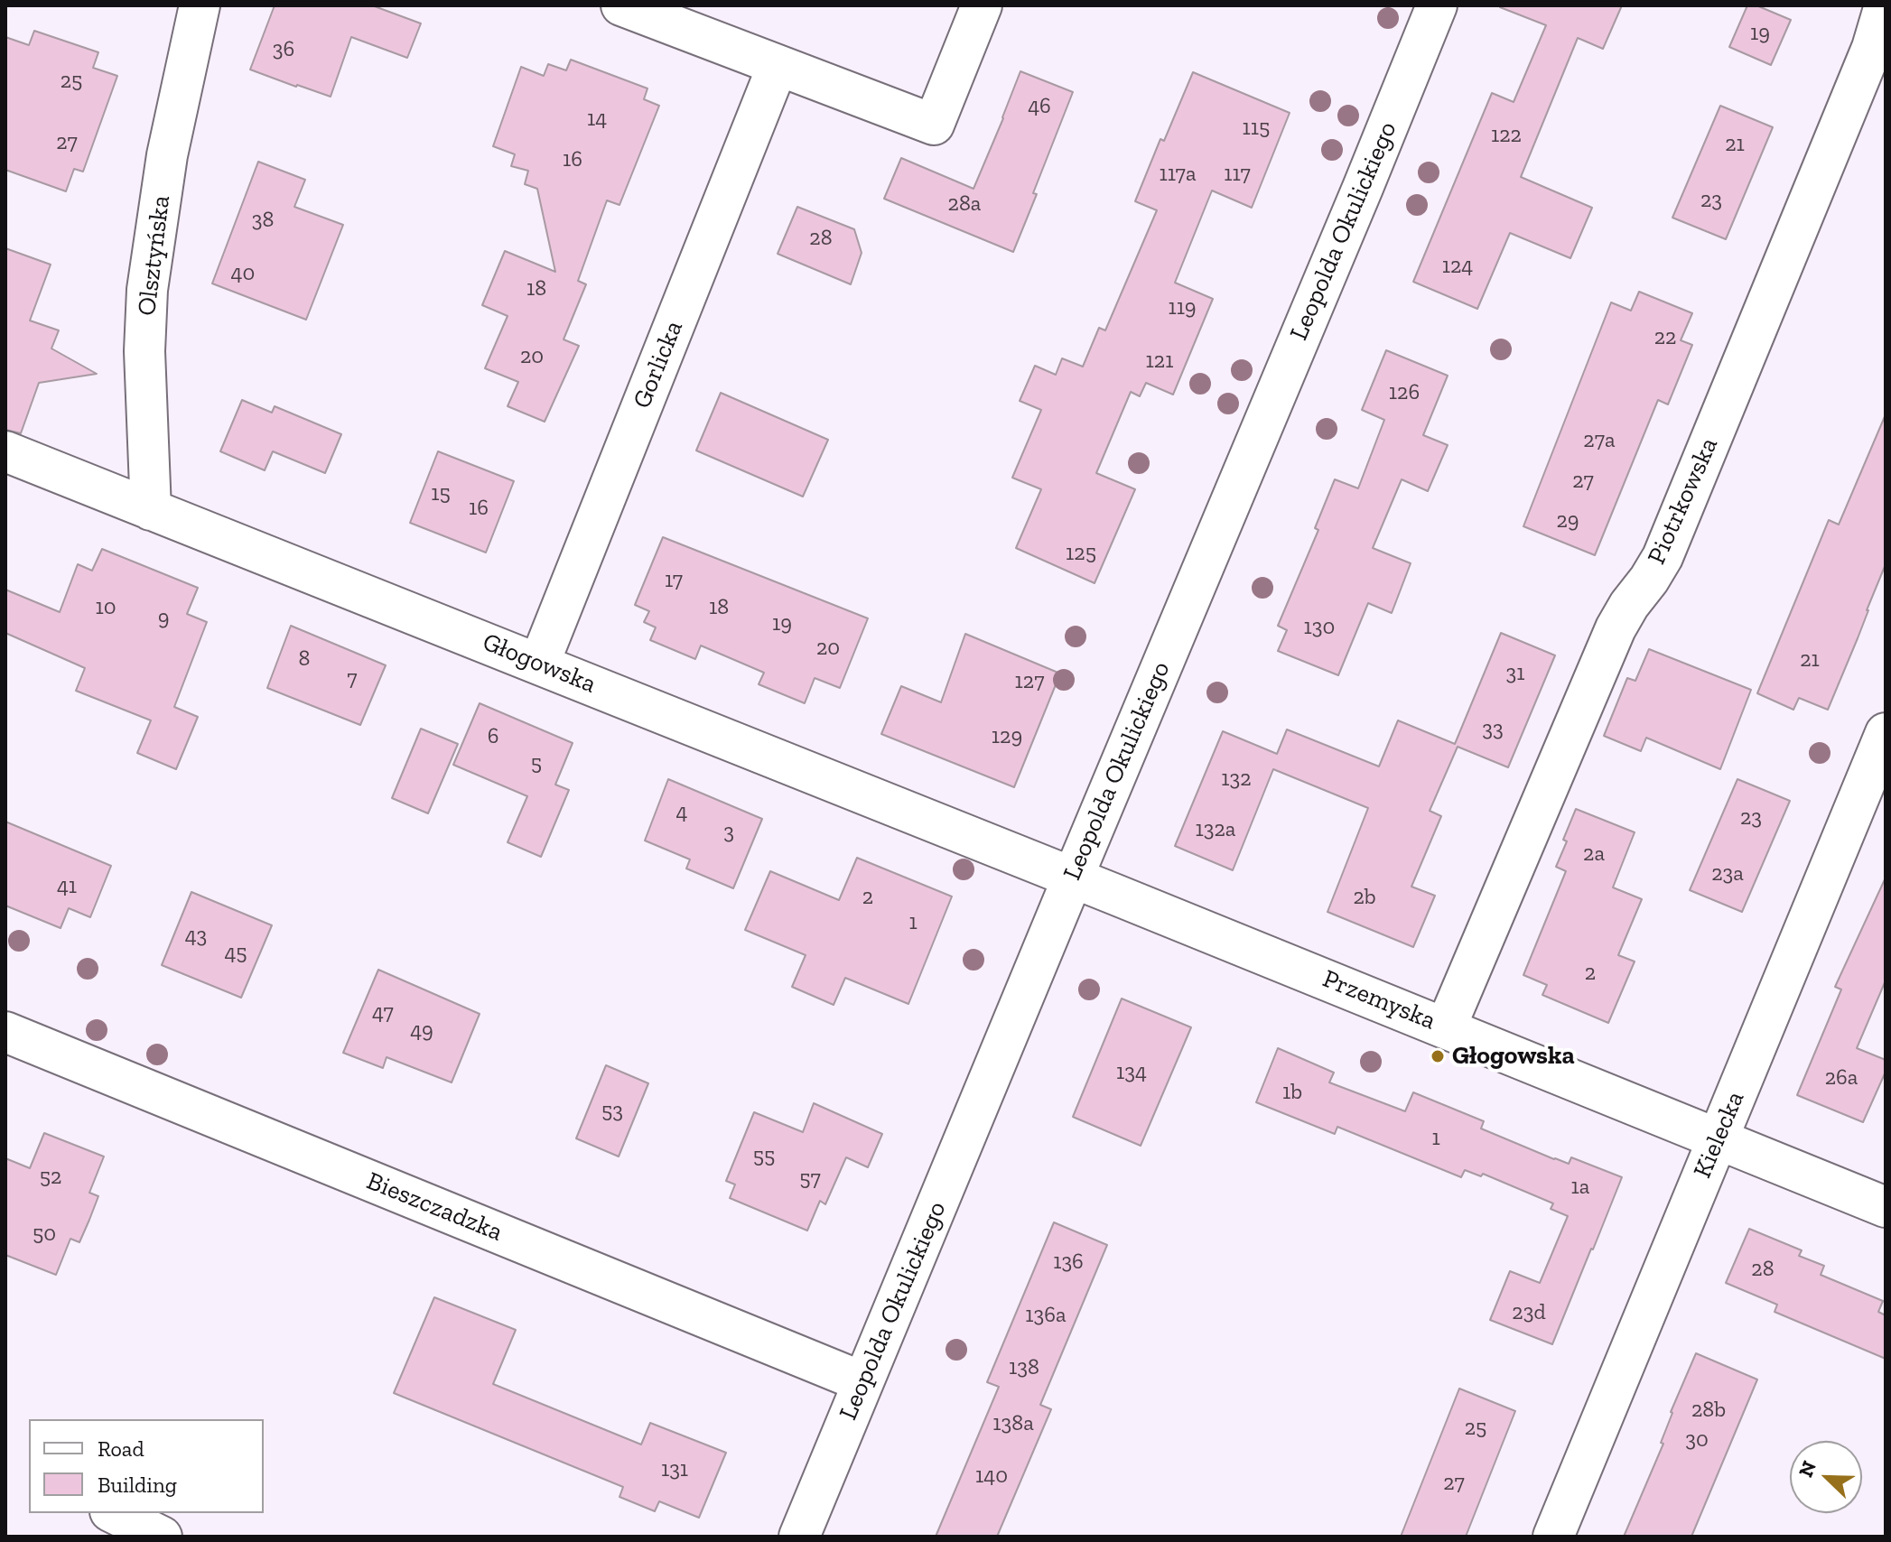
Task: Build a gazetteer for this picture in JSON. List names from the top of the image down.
{
  "streets": {
    "street": [
      "Leopolda Okulickiego",
      "Olsztyńska",
      "Gorlicka",
      "Piotrkowska",
      "Głogowska",
      "Przemyska",
      "Kielecka",
      "Bieszczadzka"
    ]
  },
  "crossings": [
    ["Leopolda Okulickiego", "Głogowska"],
    ["Leopolda Okulickiego", "Przemyska"],
    ["Leopolda Okulickiego", "Bieszczadzka"],
    ["Olsztyńska", "Głogowska"],
    ["Gorlicka", "Głogowska"],
    ["Piotrkowska", "Przemyska"],
    ["Głogowska", "Przemyska"],
    ["Przemyska", "Kielecka"]
  ],
  "places": ["Głogowska"],
  "house_numbers": [
    "19",
    "36",
    "25",
    "46",
    "14",
    "115",
    "122",
    "27",
    "21",
    "16",
    "117a",
    "117",
    "23",
    "28a",
    "38",
    "28",
    "124",
    "40",
    "18",
    "119",
    "22",
    "20",
    "121",
    "126",
    "27a",
    "27",
    "15",
    "16",
    "29",
    "125",
    "17",
    "10",
    "18",
    "9",
    "19",
    "130",
    "20",
    "8",
    "21",
    "31",
    "7",
    "127",
    "33",
    "6",
    "129",
    "5",
    "132",
    "4",
    "23",
    "132a",
    "3",
    "2a",
    "23a",
    "41",
    "2",
    "2b",
    "1",
    "43",
    "45",
    "2",
    "47",
    "49",
    "134",
    "26a",
    "1b",
    "53",
    "1",
    "55",
    "52",
    "57",
    "1a",
    "50",
    "136",
    "28",
    "23d",
    "136a",
    "138",
    "28b",
    "138a",
    "25",
    "30",
    "131",
    "140",
    "27"
  ],
  "legend": ["Road", "Building"],
  "north": "top left"
}
